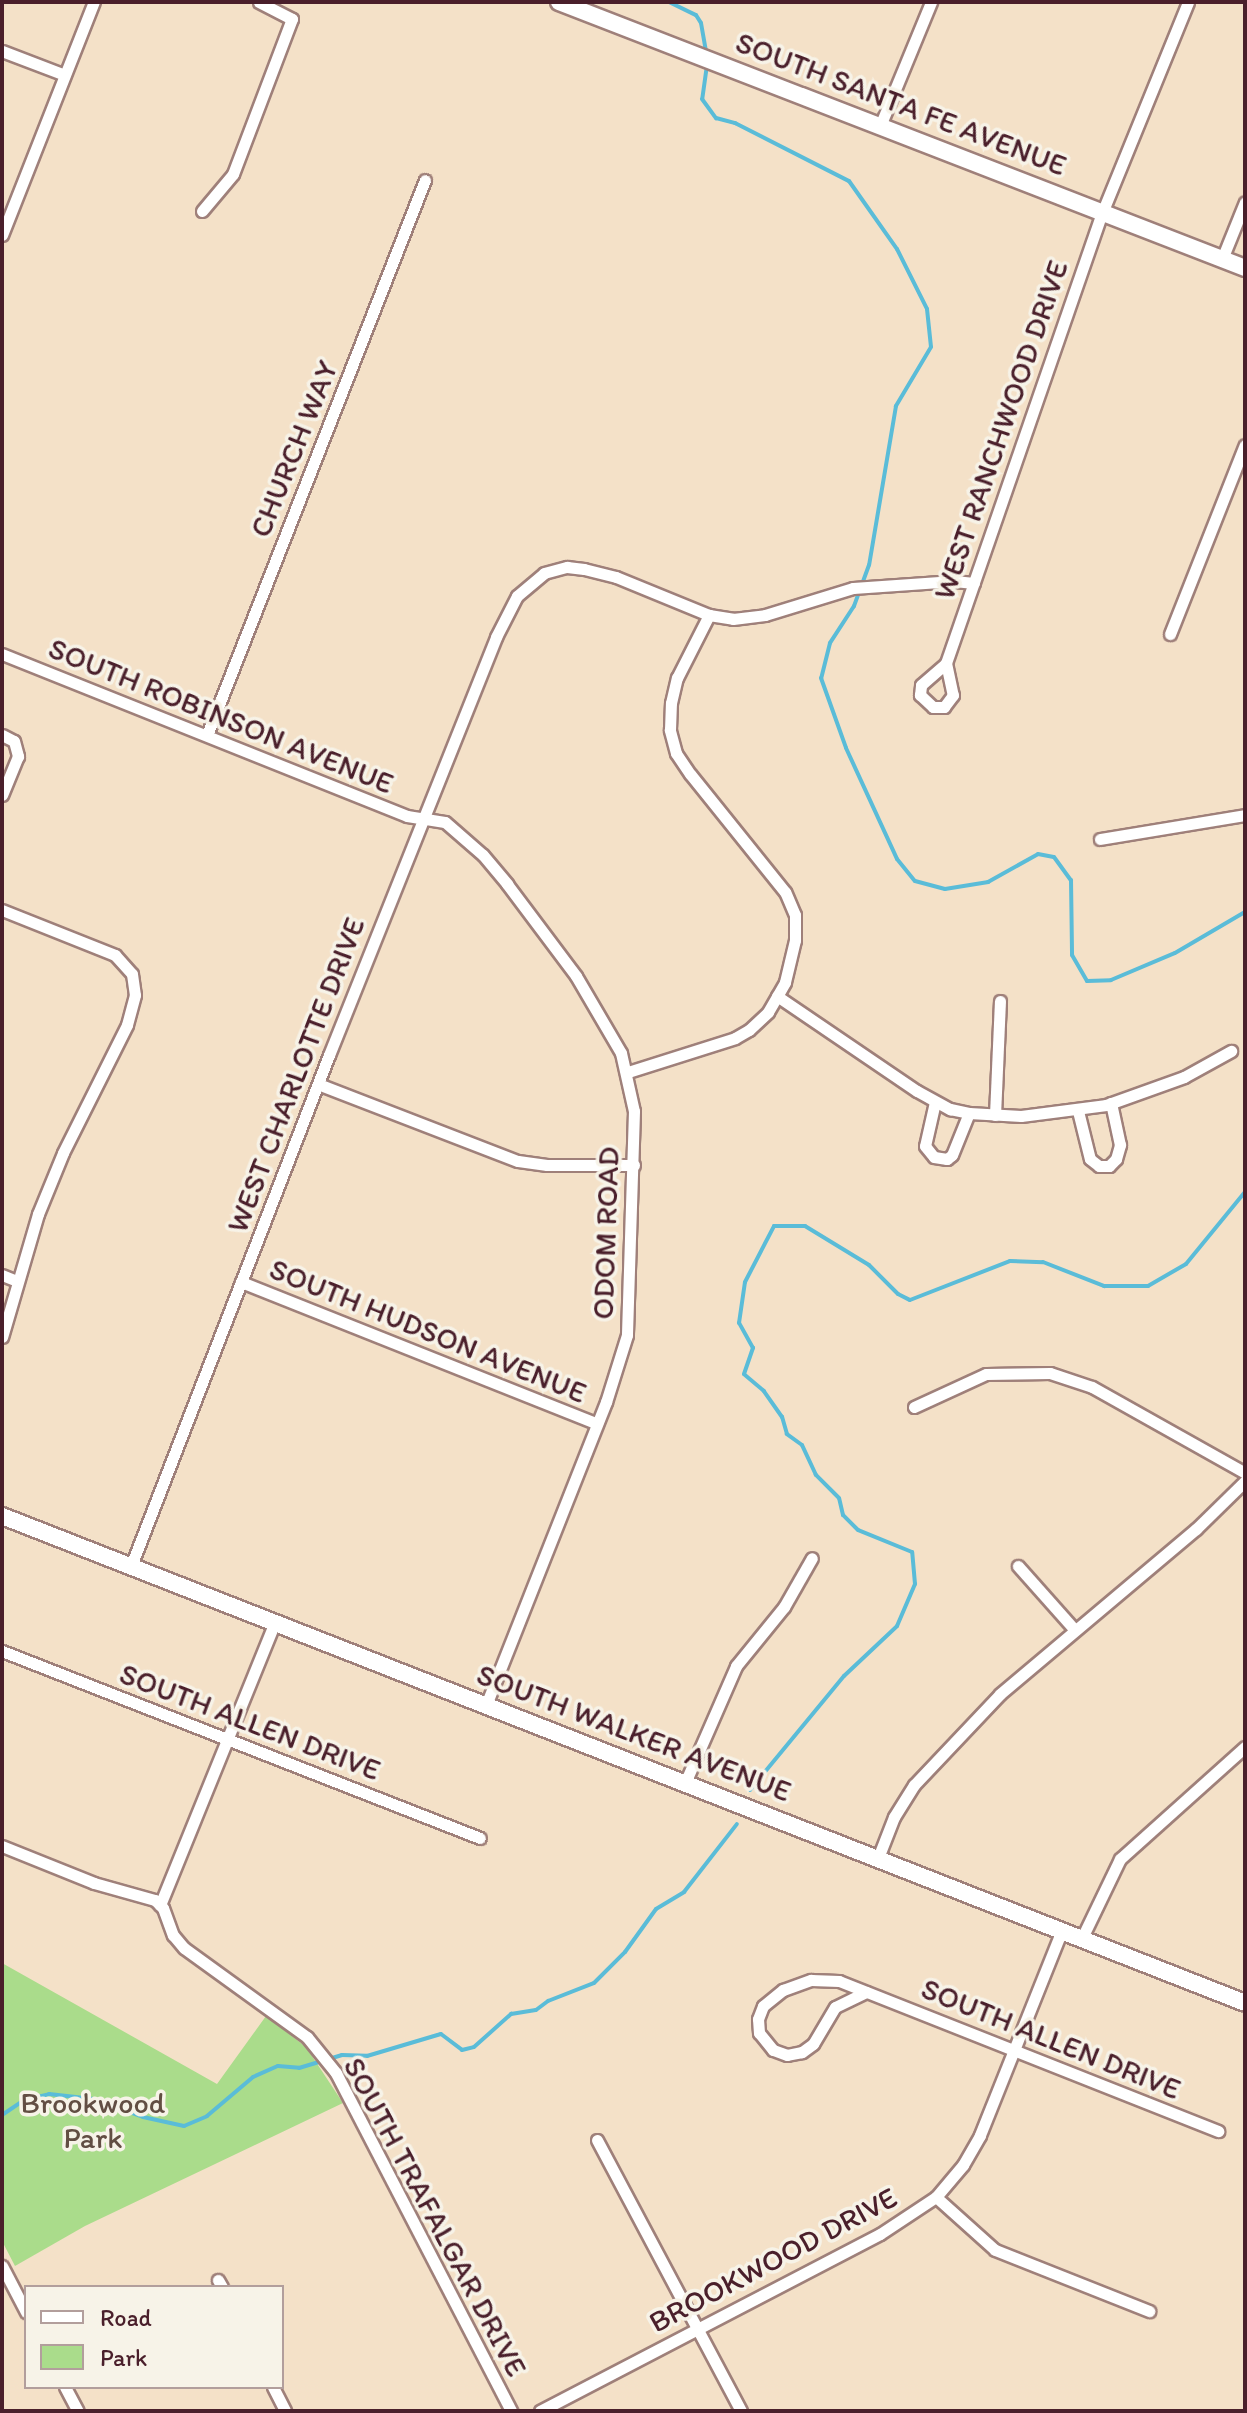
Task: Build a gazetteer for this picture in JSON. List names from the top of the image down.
{
  "streets": {
    "main road": ["SOUTH SANTA FE AVENUE", "SOUTH WALKER AVENUE"],
    "street": [
      "WEST RANCHWOOD DRIVE",
      "CHURCH WAY",
      "SOUTH ROBINSON AVENUE",
      "WEST CHARLOTTE DRIVE",
      "ODOM ROAD",
      "SOUTH HUDSON AVENUE",
      "SOUTH ALLEN DRIVE",
      "SOUTH TRAFALGAR DRIVE",
      "BROOKWOOD DRIVE"
    ]
  },
  "crossings": [
    ["SOUTH SANTA FE AVENUE", "WEST RANCHWOOD DRIVE"],
    ["CHURCH WAY", "SOUTH ROBINSON AVENUE"],
    ["SOUTH ROBINSON AVENUE", "WEST CHARLOTTE DRIVE"],
    ["SOUTH ROBINSON AVENUE", "ODOM ROAD"],
    ["WEST CHARLOTTE DRIVE", "ODOM ROAD"],
    ["WEST CHARLOTTE DRIVE", "SOUTH HUDSON AVENUE"],
    ["WEST CHARLOTTE DRIVE", "SOUTH WALKER AVENUE"],
    ["ODOM ROAD", "SOUTH HUDSON AVENUE"],
    ["ODOM ROAD", "SOUTH WALKER AVENUE"],
    ["SOUTH ALLEN DRIVE", "BROOKWOOD DRIVE"],
    ["SOUTH WALKER AVENUE", "BROOKWOOD DRIVE"]
  ],
  "parks": ["Brookwood Park"],
  "legend": ["Road", "Park"]
}
